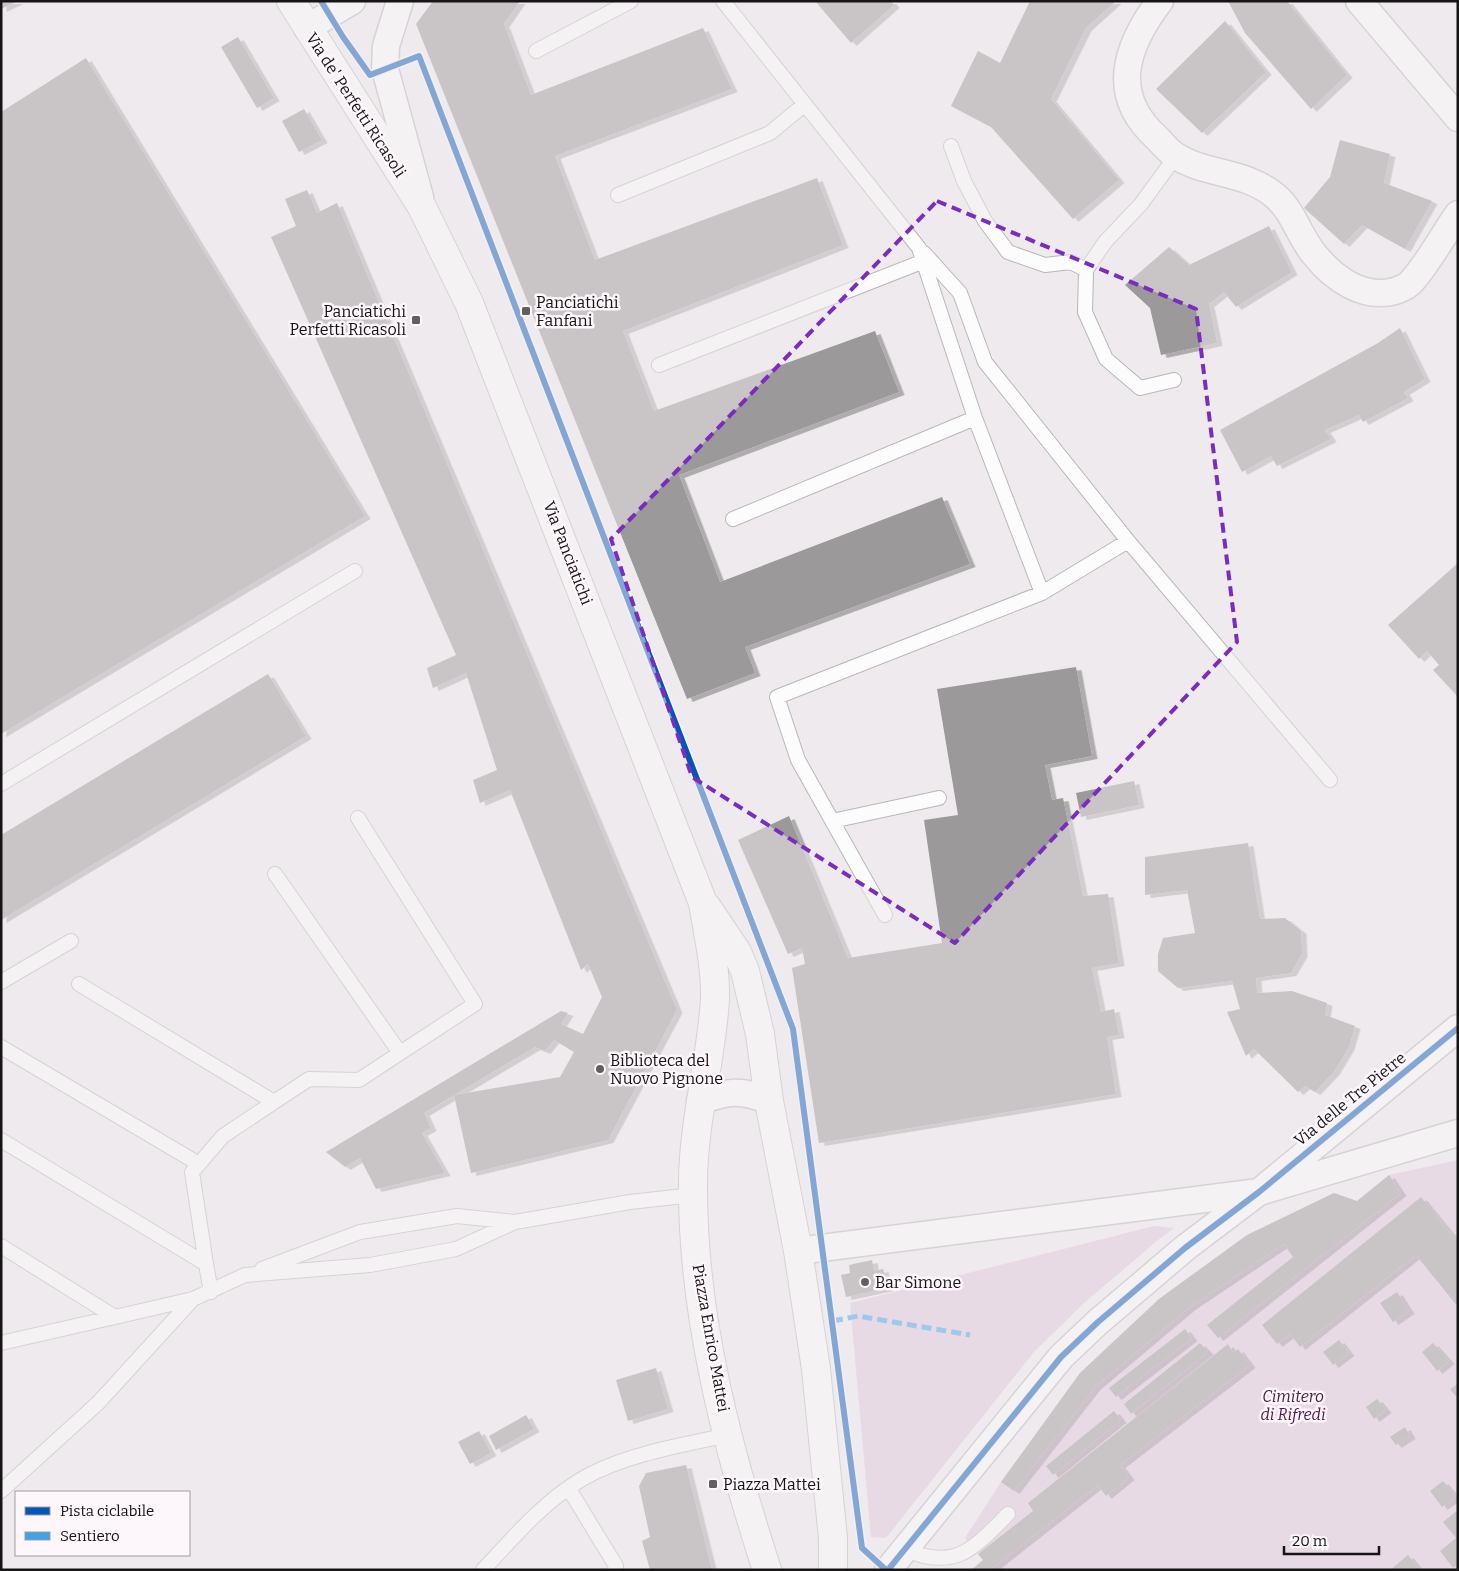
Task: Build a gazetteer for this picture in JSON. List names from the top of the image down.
{
  "streets": {
    "main road": ["Via de' Perfetti Ricasoli", "Via Panciatichi", "Piazza Enrico Mattei"],
    "street": ["Via delle Tre Pietre"]
  },
  "crossings": [
    ["Via de' Perfetti Ricasoli", "Via Panciatichi"],
    ["Via Panciatichi", "Piazza Enrico Mattei"]
  ],
  "parks": ["Cimitero di Rifredi"],
  "places": {
    "transit": ["Panciatichi Fanfani", "Panciatichi Perfetti Ricasoli", "Piazza Mattei"],
    "other": ["Biblioteca del Nuovo Pignone", "Bar Simone"]
  },
  "legend": ["Pista ciclabile", "Sentiero"],
  "scale_bar": "20 m"
}
